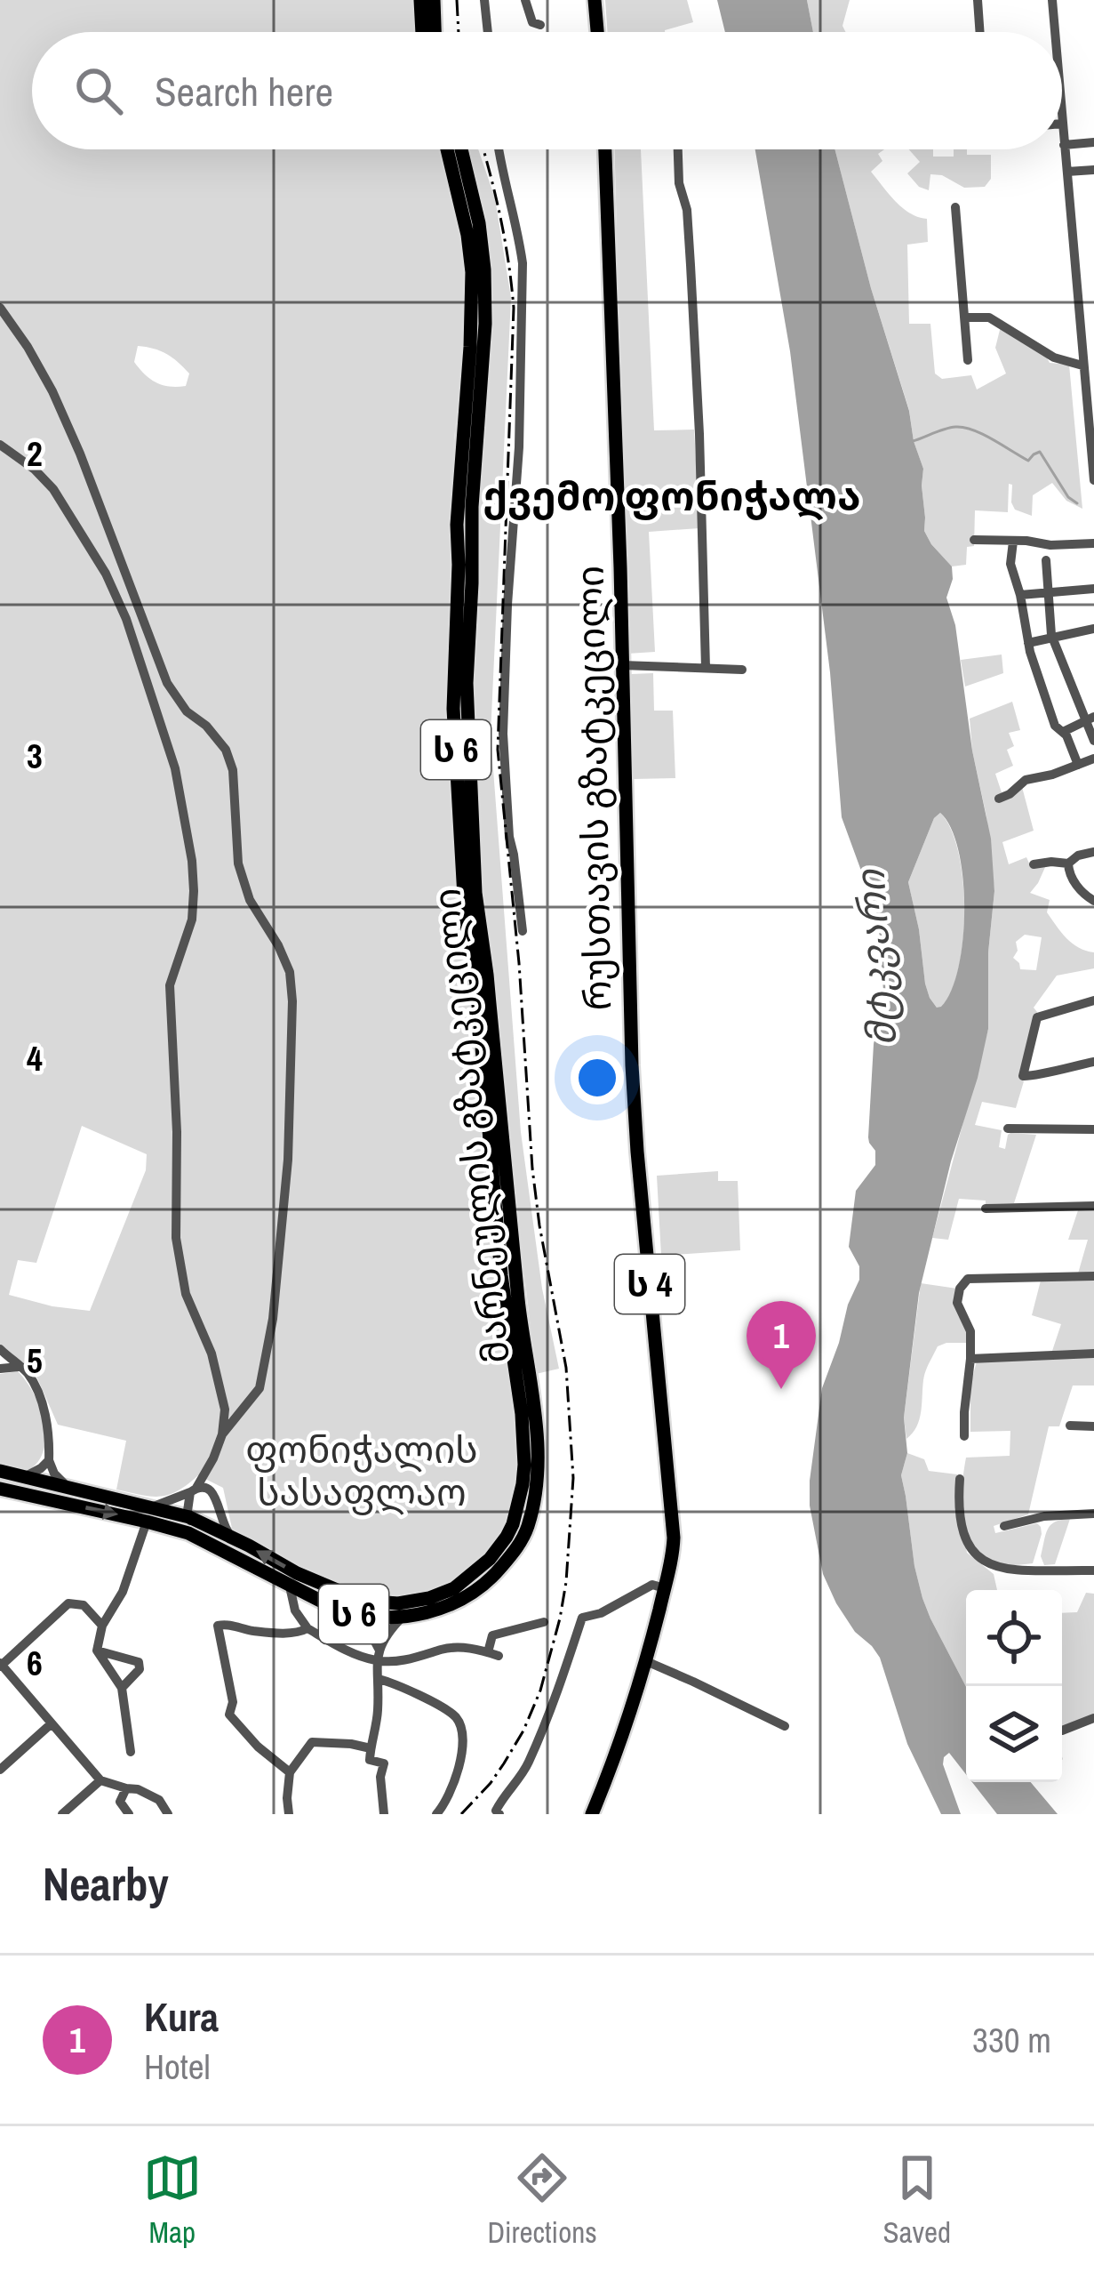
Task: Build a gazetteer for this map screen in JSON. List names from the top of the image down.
{
  "streets": {
    "highway": [
      "ს 6",
      "რუსთავის გზატკეცილი",
      "მარნეულის გზატკეცილი",
      "ს 4"
    ]
  },
  "districts": ["ქვემო ფონიჭალა"],
  "water": ["მტკვარი"],
  "parks": ["ფონიჭალის სასაფლაო"],
  "page": {
    "search": "Search here",
    "pins": "1",
    "heading": "Nearby",
    "list": [
      {
        "mark": "1",
        "name": "Kura",
        "note": "Hotel",
        "value": "330 m"
      }
    ],
    "nav": ["Map", "Directions", "Saved"]
  },
  "grid": {
    "rows": [
      "2",
      "3",
      "4",
      "5",
      "6"
    ]
  }
}
